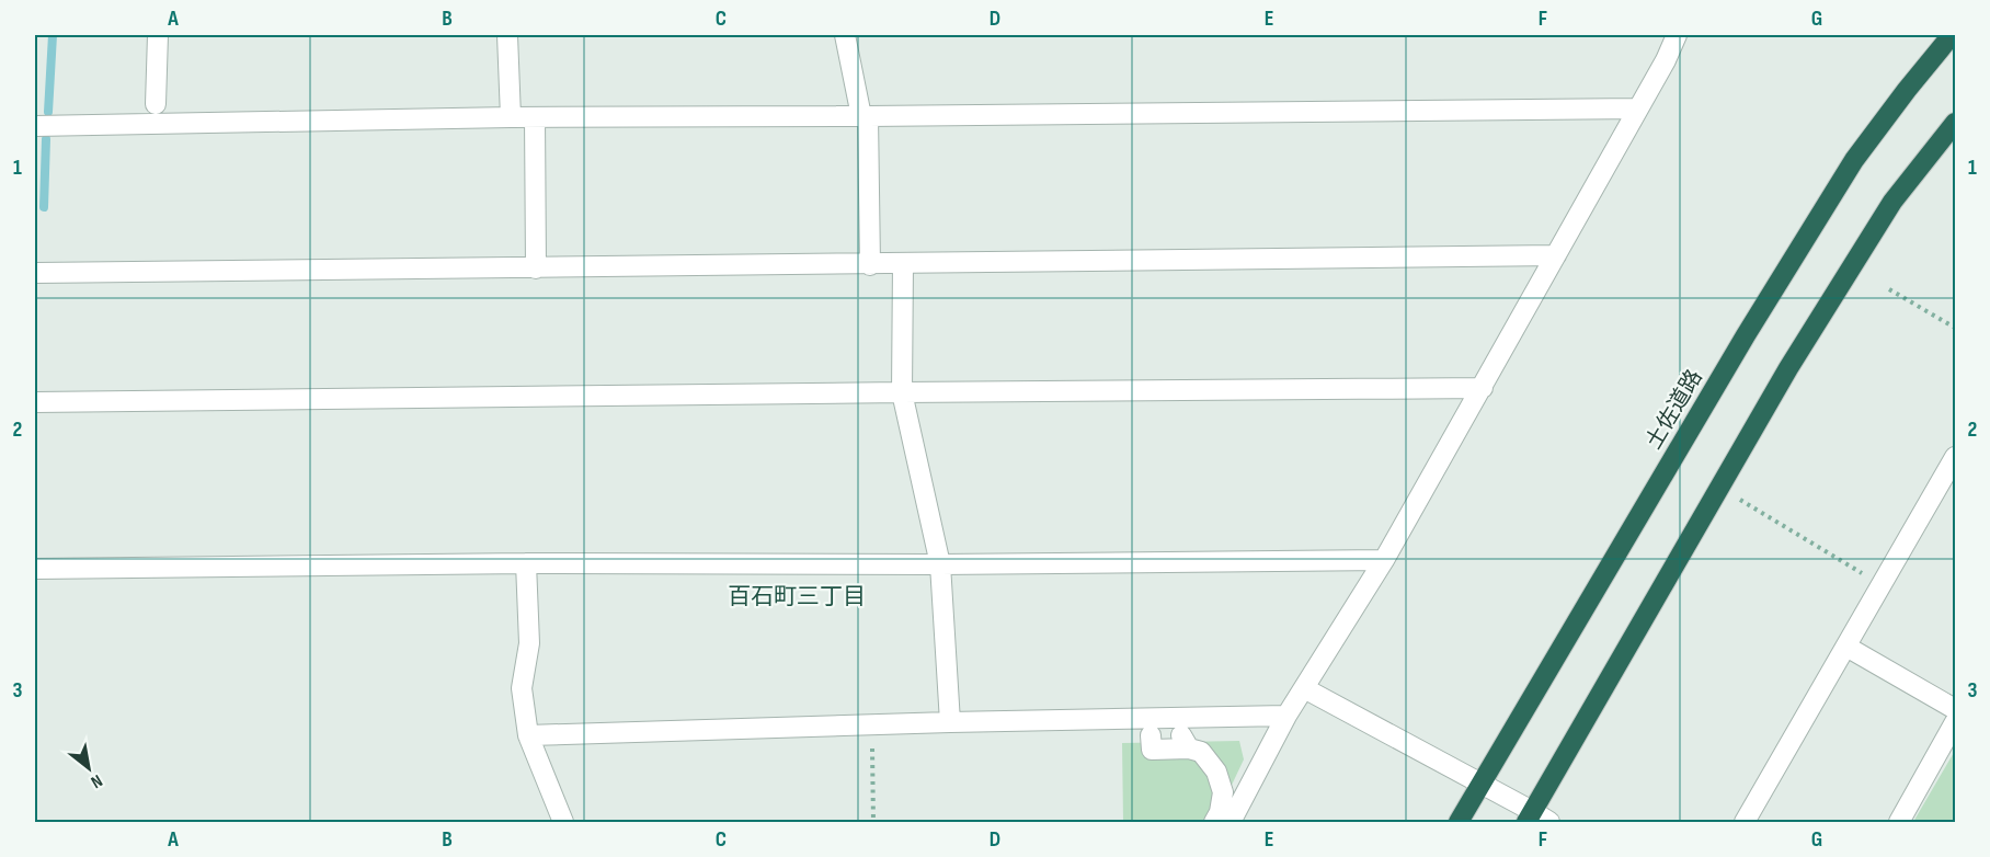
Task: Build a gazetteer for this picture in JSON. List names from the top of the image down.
{
  "streets": {
    "highway": ["土佐道路"]
  },
  "districts": ["百石町三丁目"],
  "north": "bottom right",
  "grid": {
    "columns": [
      "A",
      "B",
      "C",
      "D",
      "E",
      "F",
      "G"
    ],
    "rows": ["1", "2", "3"]
  }
}
